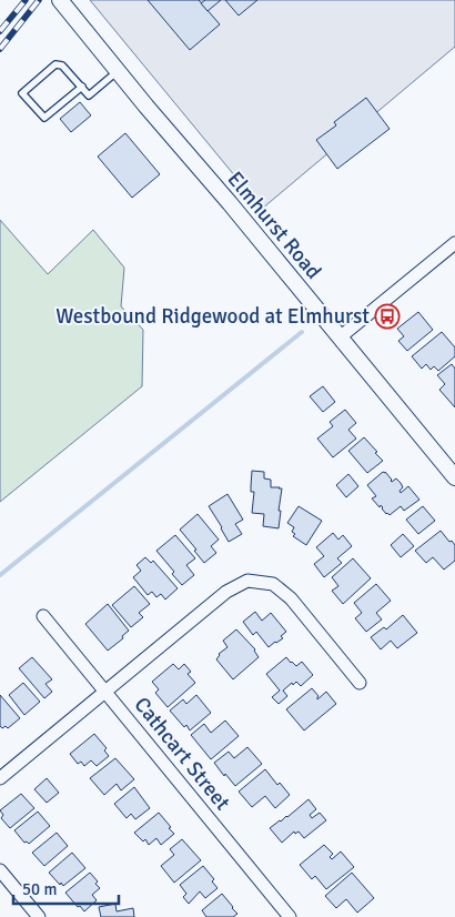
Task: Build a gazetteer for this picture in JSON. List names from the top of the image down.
{
  "streets": {
    "street": ["Elmhurst Road", "Cathcart Street"]
  },
  "places": {
    "bus stop": ["Westbound Ridgewood at Elmhurst"]
  },
  "scale_bar": "50 m"
}
